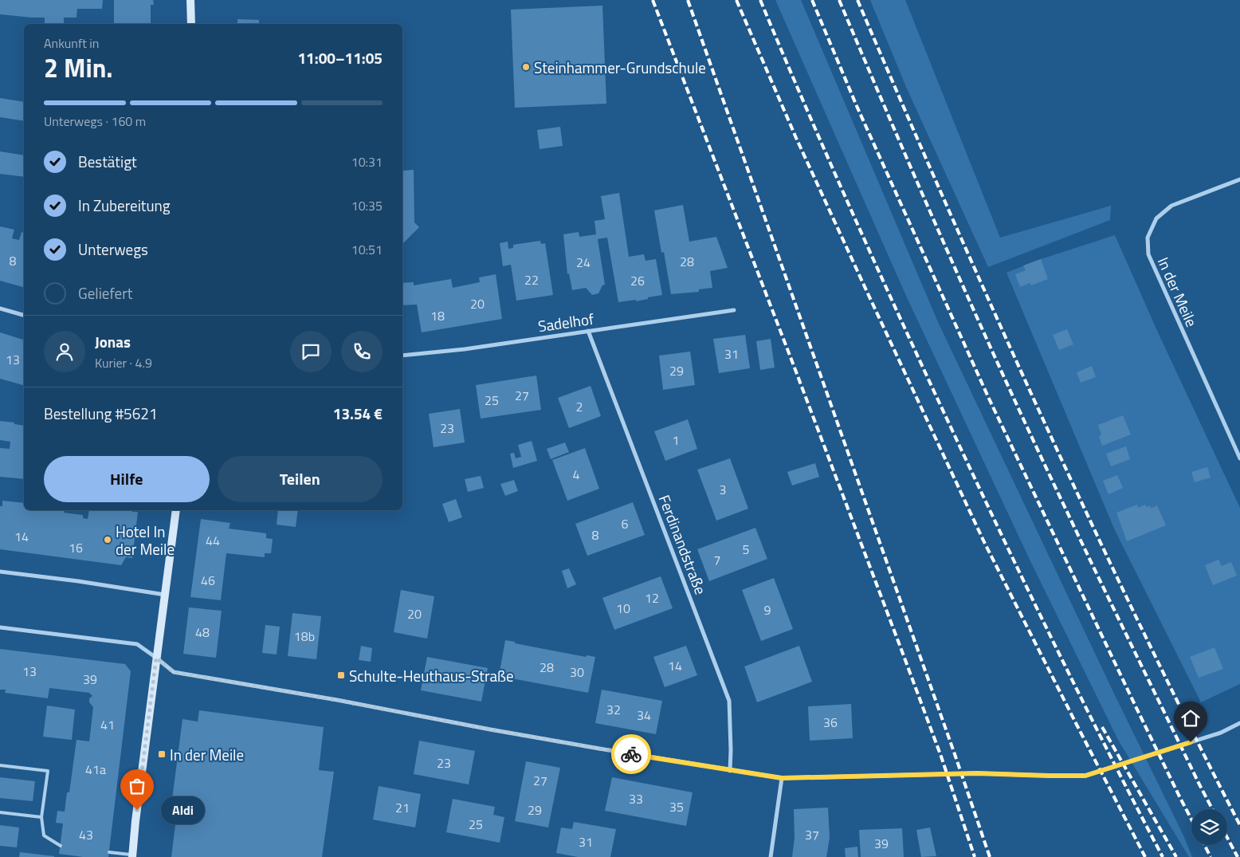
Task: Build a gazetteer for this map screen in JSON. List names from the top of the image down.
{
  "streets": {
    "street": ["In der Meile", "Sadelhof", "Ferdinandstraße"]
  },
  "crossings": [
    ["Sadelhof", "Ferdinandstraße"]
  ],
  "places": {
    "other": ["Steinhammer-Grundschule", "Hotel In der Meile", "Aldi"],
    "transit": ["Schulte-Heuthaus-Straße", "In der Meile"]
  },
  "house_numbers": [
    "8",
    "28",
    "24",
    "22",
    "26",
    "20",
    "18",
    "31",
    "13",
    "29",
    "27",
    "25",
    "2",
    "23",
    "1",
    "4",
    "3",
    "6",
    "8",
    "14",
    "44",
    "16",
    "5",
    "7",
    "46",
    "12",
    "10",
    "9",
    "20",
    "48",
    "18b",
    "14",
    "28",
    "13",
    "30",
    "39",
    "32",
    "34",
    "36",
    "41",
    "23",
    "41a",
    "27",
    "33",
    "35",
    "21",
    "29",
    "25",
    "43",
    "37",
    "31",
    "39"
  ],
  "page": {
    "heading": ["2 Min.", "Ankunft in", "11:00–11:05"],
    "panel": [
      "Jonas",
      "Kurier · 4.9",
      "Bestellung #5621",
      "13.54 €"
    ],
    "bar": "Unterwegs · 160 m",
    "list": [
      ["Bestätigt", "10:31"],
      ["In Zubereitung", "10:35"],
      ["Unterwegs", "10:51"],
      "Geliefert"
    ],
    "buttons": ["Hilfe", "Teilen"],
    "bubble": "Aldi"
  }
}
